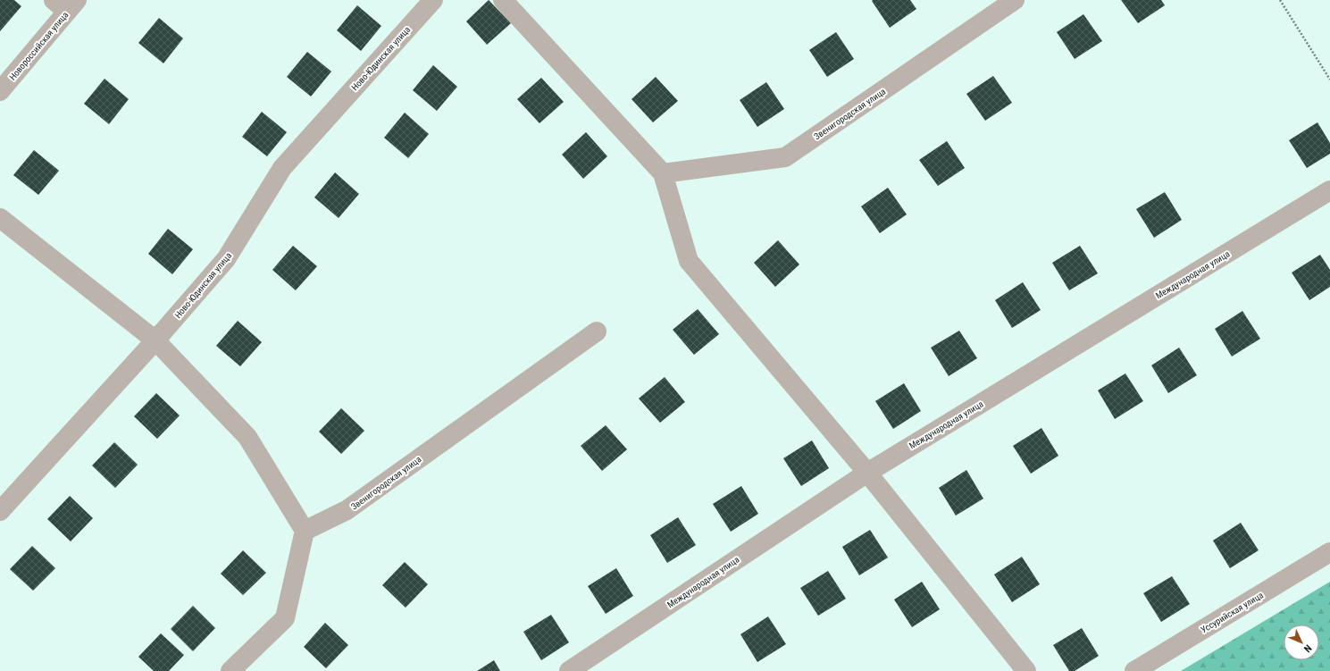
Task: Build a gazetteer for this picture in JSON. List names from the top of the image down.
{
  "streets": {
    "street": [
      "Новороссийская улица",
      "Ново-Юдинская улица",
      "Звенигородская улица",
      "Международная улица",
      "Уссурийская улица"
    ]
  },
  "north": "bottom right"
}
